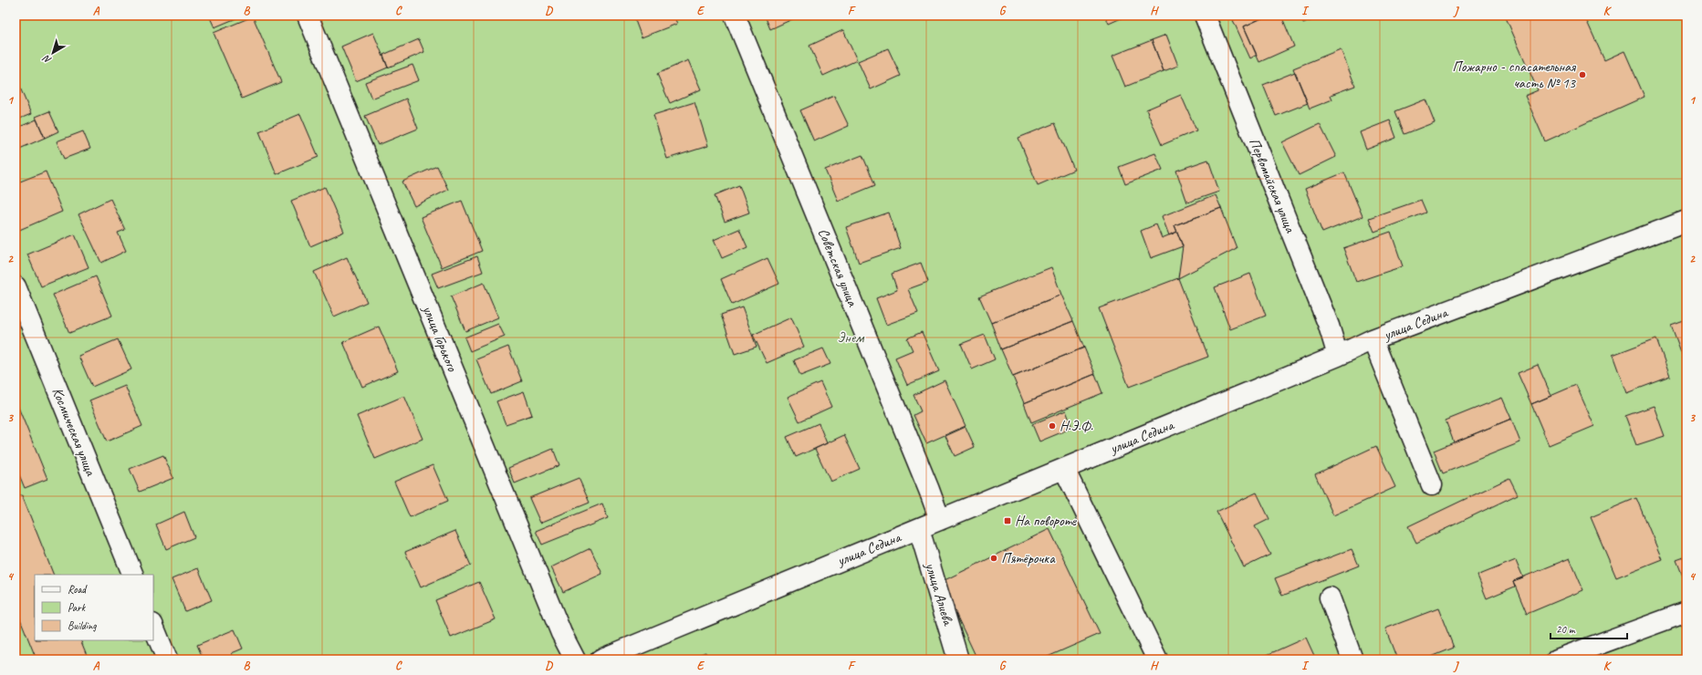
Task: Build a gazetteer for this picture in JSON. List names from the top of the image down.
{
  "streets": {
    "street": [
      "Первомайская улица",
      "Советская улица",
      "улица Седина",
      "улица Горького",
      "Космическая улица",
      "улица Алиева"
    ]
  },
  "crossings": [
    ["Первомайская улица", "улица Седина"],
    ["Советская улица", "улица Седина"],
    ["улица Седина", "улица Алиева"]
  ],
  "parks": ["Энем"],
  "places": {
    "other": ["Пожарно - спасательная часть № 13", "Н.Э.Ф.", "Пятёрочка"],
    "transit": ["На повороте"]
  },
  "legend": ["Road", "Park", "Building"],
  "scale_bar": "20 m",
  "north": "bottom left",
  "grid": {
    "columns": [
      "A",
      "B",
      "C",
      "D",
      "E",
      "F",
      "G",
      "H",
      "I",
      "J",
      "K"
    ],
    "rows": [
      "1",
      "2",
      "3",
      "4"
    ]
  }
}
